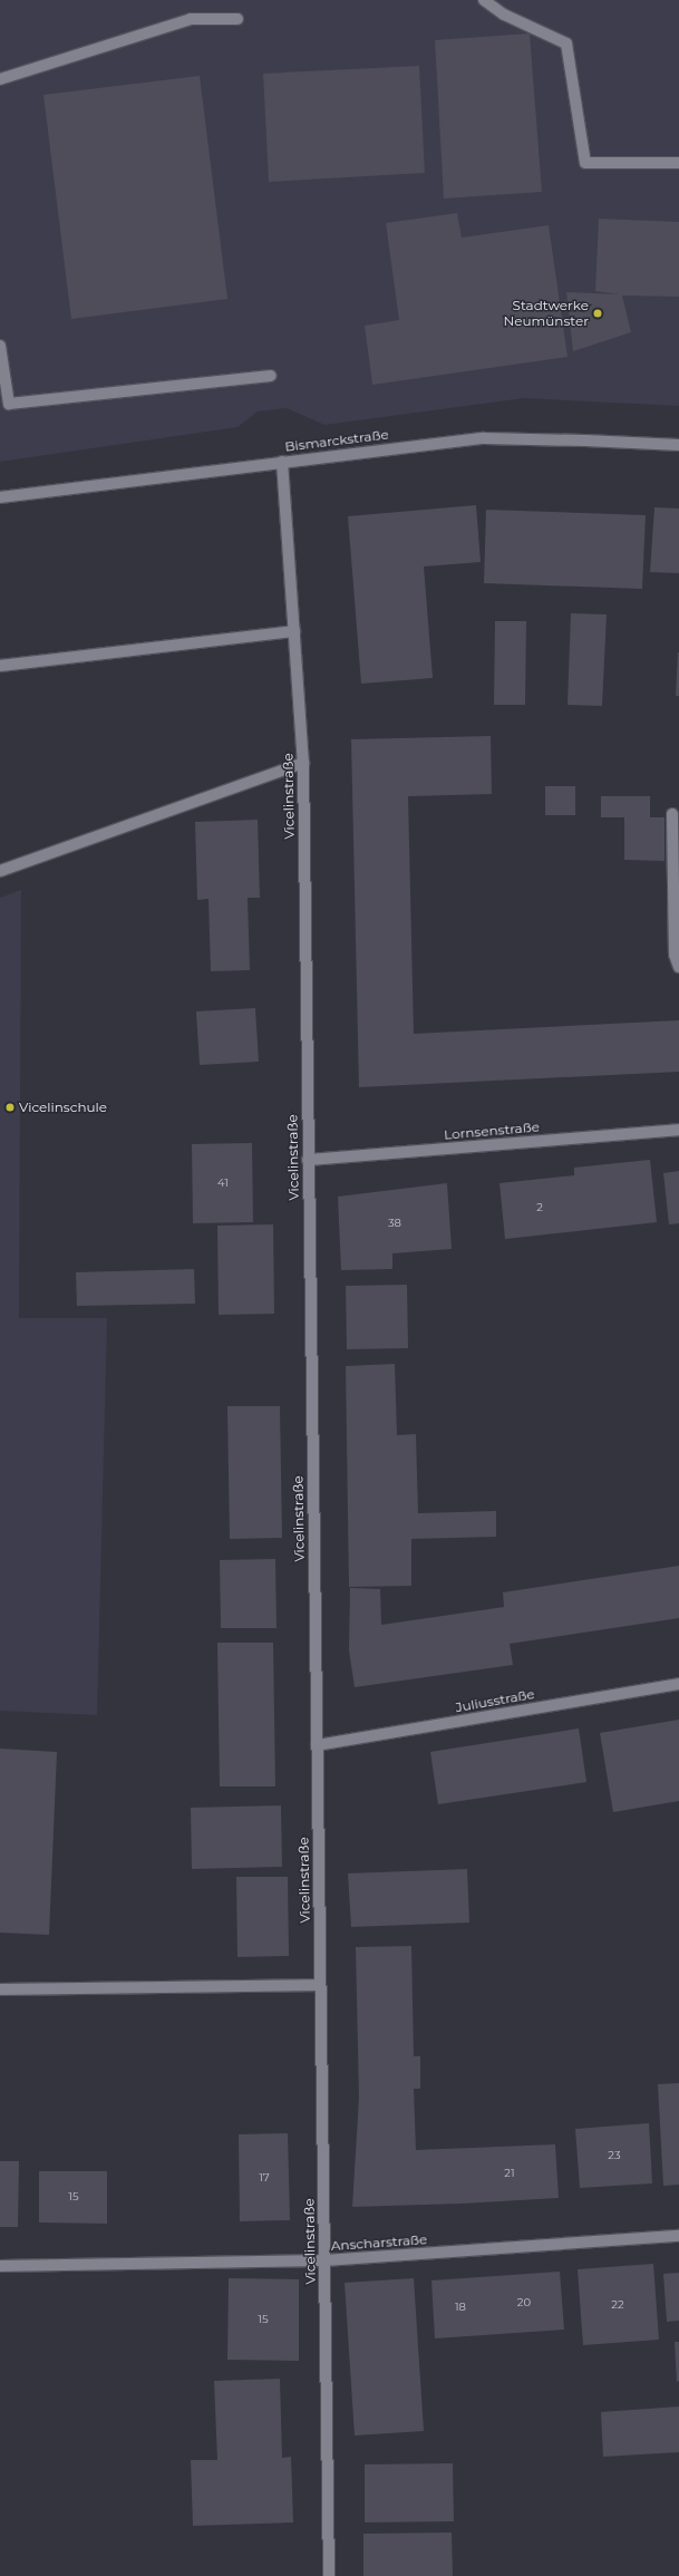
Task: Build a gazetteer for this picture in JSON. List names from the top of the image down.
{
  "streets": {
    "street": [
      "Bismarckstraße",
      "Vicelinstraße",
      "Lornsenstraße",
      "Juliusstraße",
      "Anscharstraße"
    ]
  },
  "crossings": [
    ["Bismarckstraße", "Vicelinstraße"],
    ["Vicelinstraße", "Lornsenstraße"],
    ["Vicelinstraße", "Juliusstraße"],
    ["Vicelinstraße", "Anscharstraße"]
  ],
  "places": ["Stadtwerke Neumünster", "Vicelinschule"],
  "house_numbers": [
    "41",
    "2",
    "38",
    "23",
    "21",
    "17",
    "15",
    "20",
    "22",
    "18",
    "15"
  ]
}
